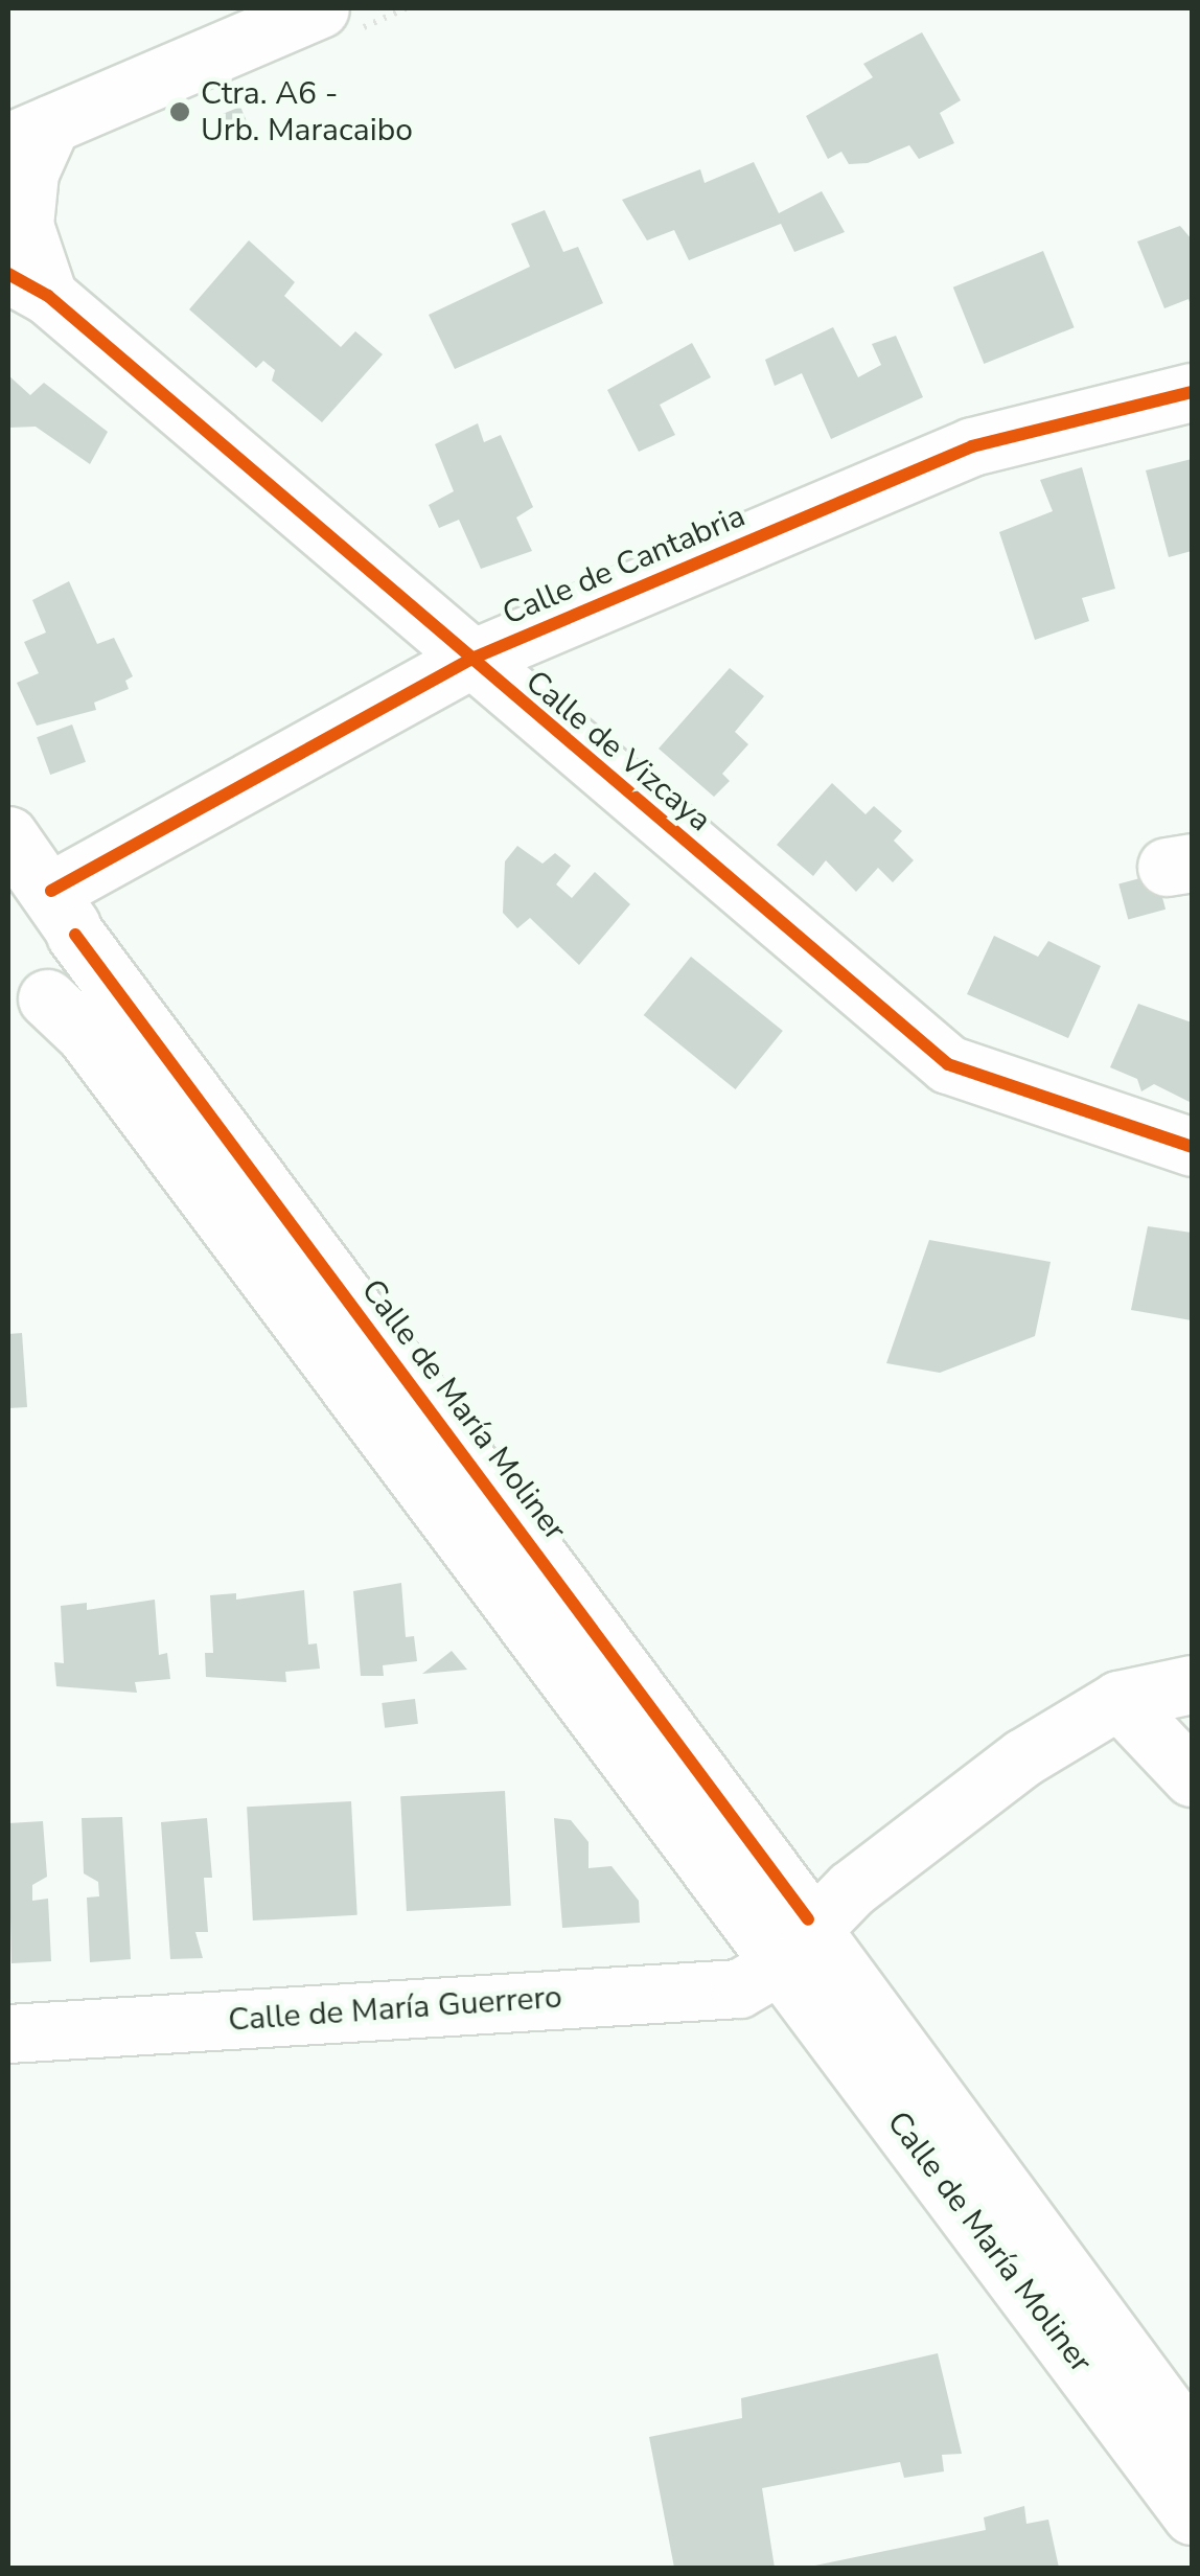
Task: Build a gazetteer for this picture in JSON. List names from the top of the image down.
{
  "streets": {
    "street": [
      "Calle de Cantabria",
      "Calle de Vizcaya",
      "Calle de María Moliner",
      "Calle de María Guerrero"
    ]
  },
  "crossings": [
    ["Calle de Cantabria", "Calle de Vizcaya"],
    ["Calle de Cantabria", "Calle de María Moliner"],
    ["Calle de María Moliner", "Calle de María Guerrero"]
  ],
  "places": ["Ctra. A6 - Urb. Maracaibo"]
}
